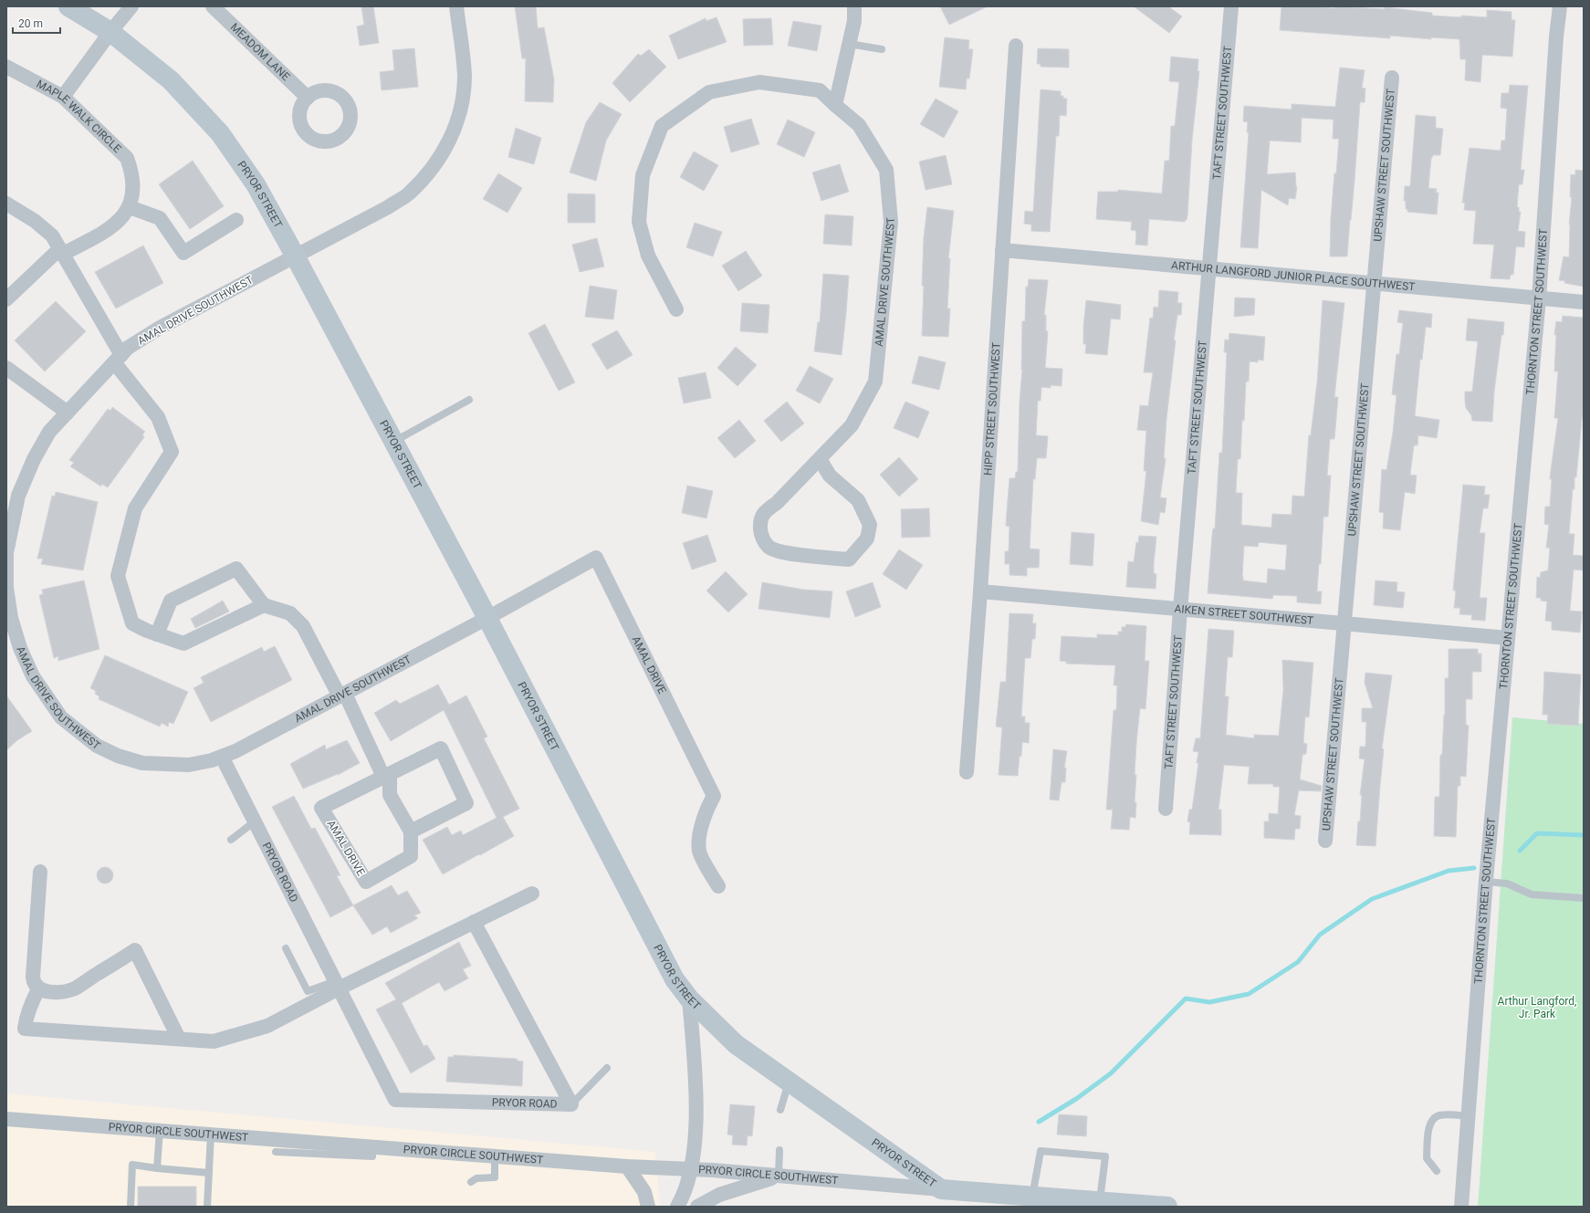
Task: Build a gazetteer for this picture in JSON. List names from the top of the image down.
{
  "streets": {
    "main road": ["PRYOR STREET"],
    "street": [
      "MEADOM LANE",
      "TAFT STREET SOUTHWEST",
      "MAPLE WALK CIRCLE",
      "UPSHAW STREET SOUTHWEST",
      "ARTHUR LANGFORD JUNIOR PLACE SOUTHWEST",
      "AMAL DRIVE SOUTHWEST",
      "THORNTON STREET SOUTHWEST",
      "HIPP STREET SOUTHWEST",
      "AIKEN STREET SOUTHWEST",
      "AMAL DRIVE",
      "PRYOR ROAD",
      "PRYOR CIRCLE SOUTHWEST"
    ]
  },
  "crossings": [
    ["TAFT STREET SOUTHWEST", "ARTHUR LANGFORD JUNIOR PLACE SOUTHWEST"],
    ["TAFT STREET SOUTHWEST", "AIKEN STREET SOUTHWEST"],
    ["UPSHAW STREET SOUTHWEST", "ARTHUR LANGFORD JUNIOR PLACE SOUTHWEST"],
    ["UPSHAW STREET SOUTHWEST", "AIKEN STREET SOUTHWEST"],
    ["PRYOR STREET", "AMAL DRIVE SOUTHWEST"],
    ["PRYOR STREET", "AMAL DRIVE"],
    ["PRYOR STREET", "PRYOR CIRCLE SOUTHWEST"],
    ["ARTHUR LANGFORD JUNIOR PLACE SOUTHWEST", "THORNTON STREET SOUTHWEST"],
    ["ARTHUR LANGFORD JUNIOR PLACE SOUTHWEST", "HIPP STREET SOUTHWEST"],
    ["AMAL DRIVE SOUTHWEST", "AMAL DRIVE"],
    ["AMAL DRIVE SOUTHWEST", "PRYOR ROAD"],
    ["THORNTON STREET SOUTHWEST", "AIKEN STREET SOUTHWEST"],
    ["HIPP STREET SOUTHWEST", "AIKEN STREET SOUTHWEST"]
  ],
  "parks": ["Arthur Langford, Jr. Park"],
  "scale_bar": "20 m"
}
